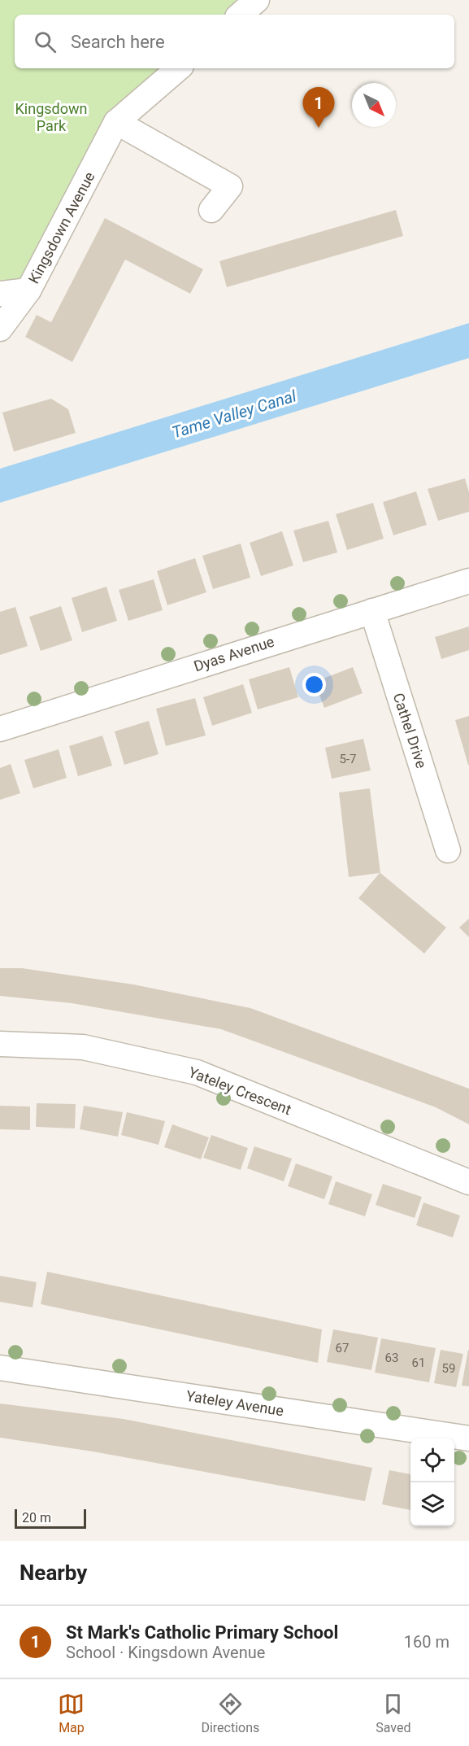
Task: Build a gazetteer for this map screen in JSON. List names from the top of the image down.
{
  "streets": {
    "street": [
      "Kingsdown Avenue",
      "Dyas Avenue",
      "Cathel Drive",
      "Yateley Crescent",
      "Yateley Avenue"
    ]
  },
  "crossings": [
    ["Dyas Avenue", "Cathel Drive"]
  ],
  "water": ["Tame Valley Canal"],
  "parks": ["Kingsdown Park"],
  "house_numbers": [
    "5-7",
    "67",
    "63",
    "61",
    "59"
  ],
  "scale_bar": "20 m",
  "north": "bottom right",
  "page": {
    "search": "Search here",
    "pins": "1",
    "scale": "20 m",
    "heading": "Nearby",
    "list": [
      {
        "mark": "1",
        "name": "St Mark's Catholic Primary School",
        "note": "School · Kingsdown Avenue",
        "value": "160 m"
      }
    ],
    "nav": ["Map", "Directions", "Saved"]
  }
}
